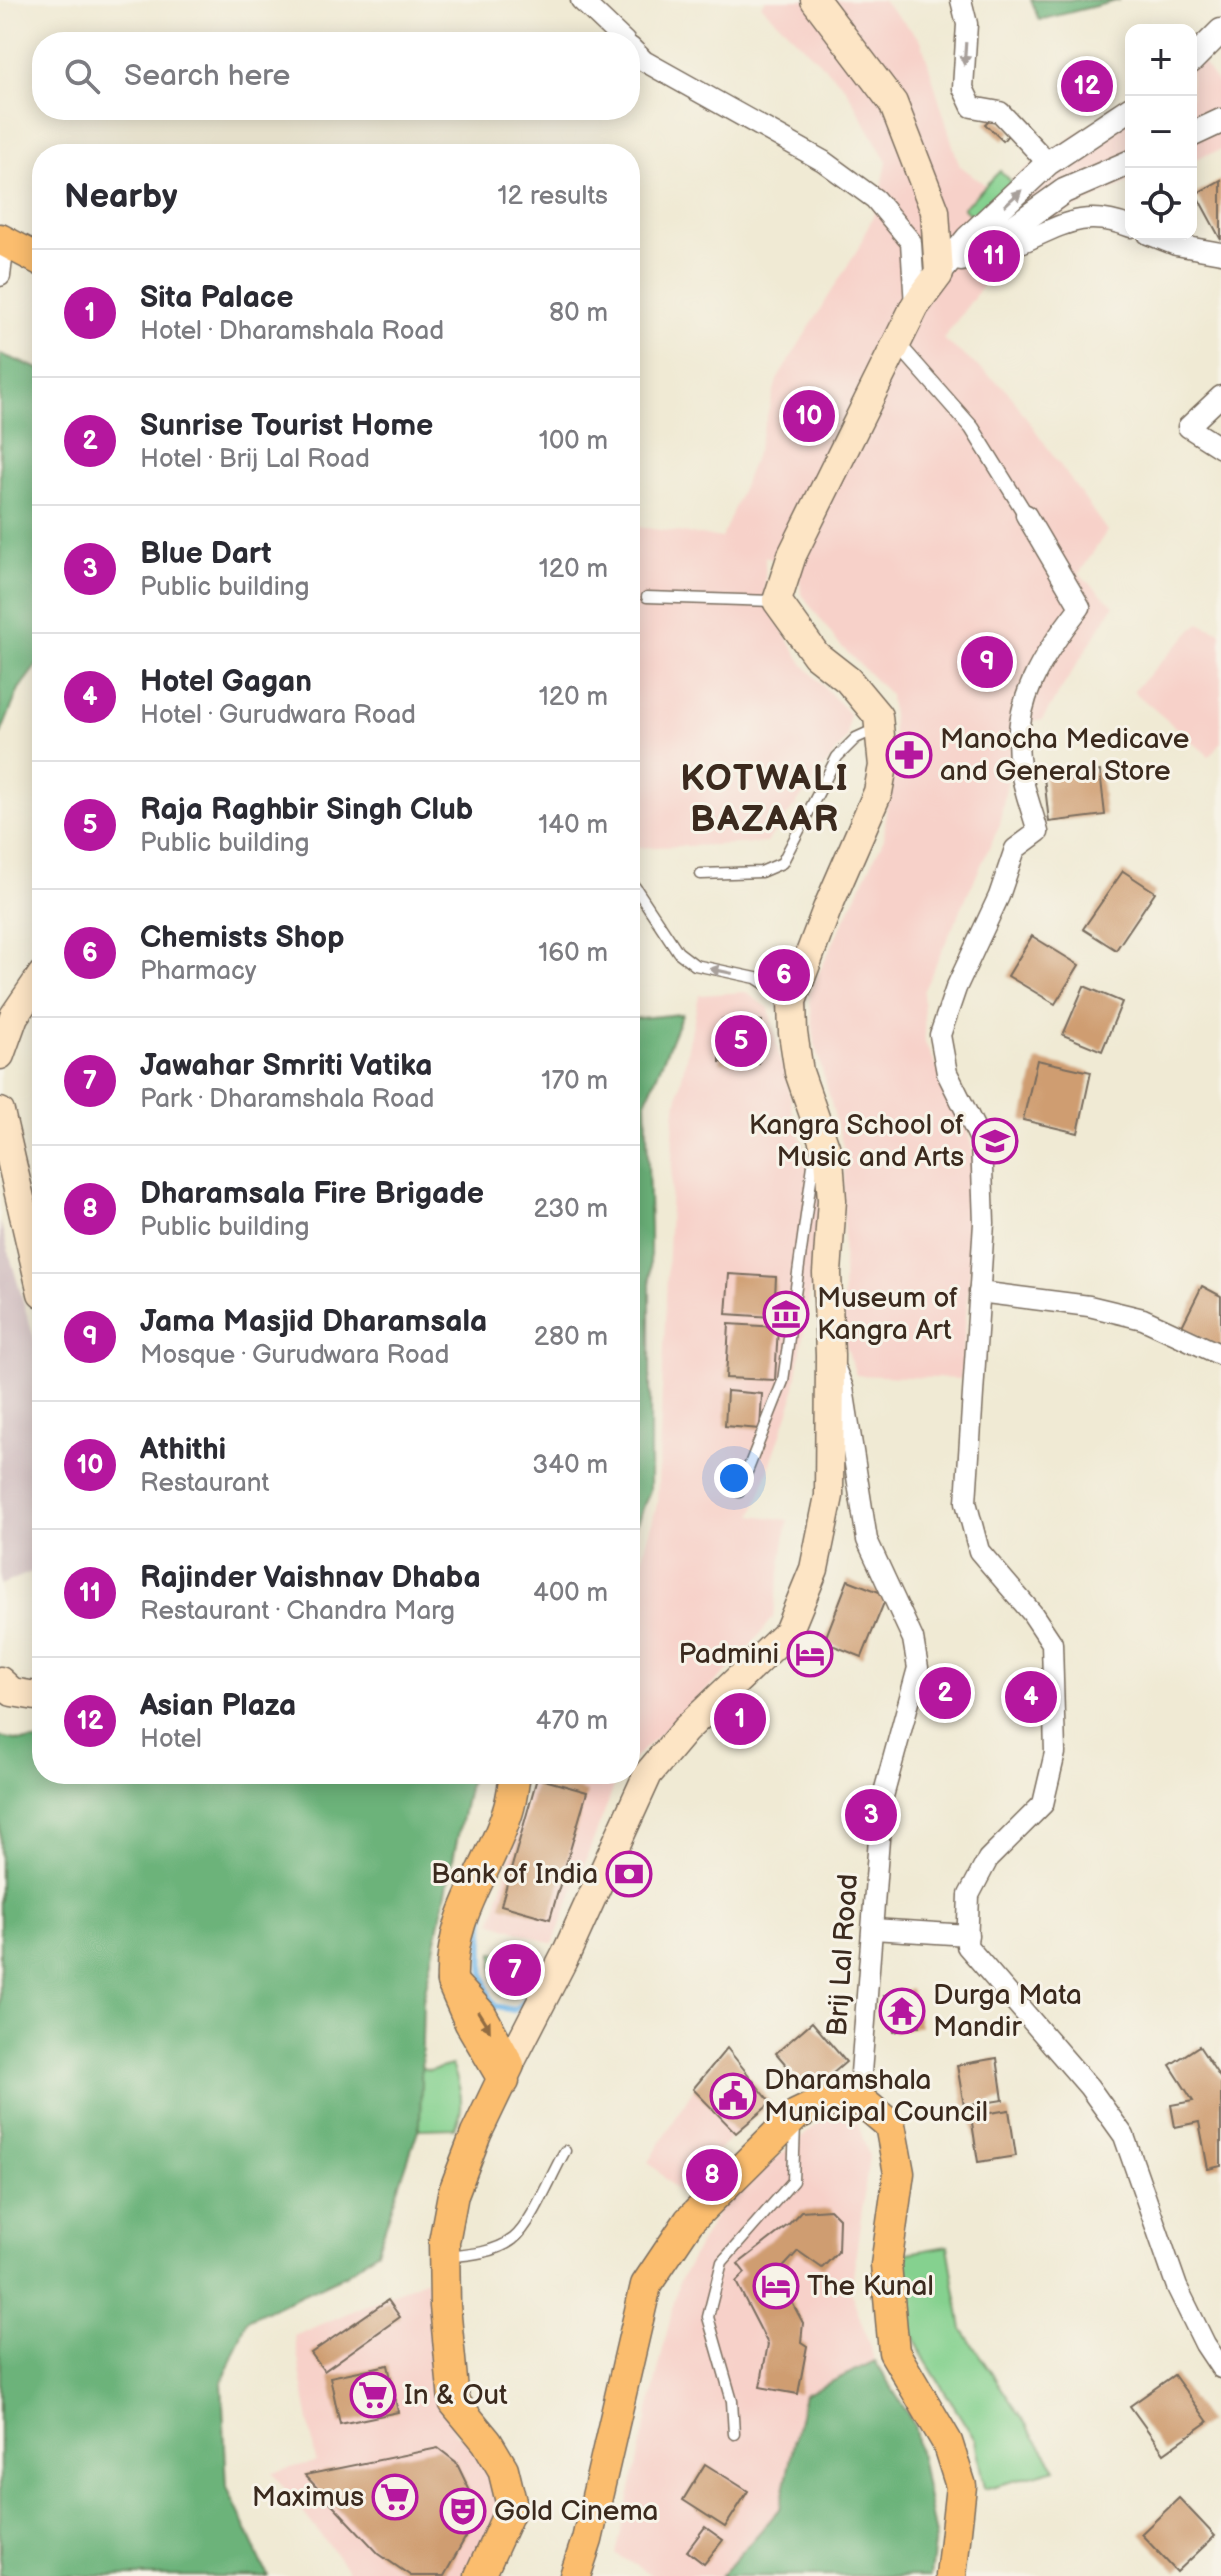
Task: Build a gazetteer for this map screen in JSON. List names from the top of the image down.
{
  "streets": {
    "street": ["Brij Lal Road"]
  },
  "districts": ["KOTWALI BAZAAR"],
  "places": {
    "pharmacy": ["Manocha Medicave and General Store"],
    "school or university": ["Kangra School of Music and Arts"],
    "museum": ["Museum of Kangra Art"],
    "hotel": ["Padmini", "The Kunal"],
    "bank": ["Bank of India"],
    "temple": ["Durga Mata Mandir"],
    "public building": ["Dharamshala Municipal Council"],
    "supermarket": ["In & Out", "Maximus"],
    "theatre": ["Gold Cinema"]
  },
  "page": {
    "map_buttons": ["+", "−"],
    "search": "Search here",
    "pins": [
      "12",
      "11",
      "10",
      "9",
      "6",
      "5",
      "2",
      "4",
      "1",
      "3",
      "7",
      "8"
    ],
    "heading": ["Nearby", "12 results"],
    "list": [
      {
        "mark": "1",
        "name": "Sita Palace",
        "note": "Hotel · Dharamshala Road",
        "value": "80 m"
      },
      {
        "mark": "2",
        "name": "Sunrise Tourist Home",
        "note": "Hotel · Brij Lal Road",
        "value": "100 m"
      },
      {
        "mark": "3",
        "name": "Blue Dart",
        "note": "Public building",
        "value": "120 m"
      },
      {
        "mark": "4",
        "name": "Hotel Gagan",
        "note": "Hotel · Gurudwara Road",
        "value": "120 m"
      },
      {
        "mark": "5",
        "name": "Raja Raghbir Singh Club",
        "note": "Public building",
        "value": "140 m"
      },
      {
        "mark": "6",
        "name": "Chemists Shop",
        "note": "Pharmacy",
        "value": "160 m"
      },
      {
        "mark": "7",
        "name": "Jawahar Smriti Vatika",
        "note": "Park · Dharamshala Road",
        "value": "170 m"
      },
      {
        "mark": "8",
        "name": "Dharamsala Fire Brigade",
        "note": "Public building",
        "value": "230 m"
      },
      {
        "mark": "9",
        "name": "Jama Masjid Dharamsala",
        "note": "Mosque · Gurudwara Road",
        "value": "280 m"
      },
      {
        "mark": "10",
        "name": "Athithi",
        "note": "Restaurant",
        "value": "340 m"
      },
      {
        "mark": "11",
        "name": "Rajinder Vaishnav Dhaba",
        "note": "Restaurant · Chandra Marg",
        "value": "400 m"
      },
      {
        "mark": "12",
        "name": "Asian Plaza",
        "note": "Hotel",
        "value": "470 m"
      }
    ]
  }
}
